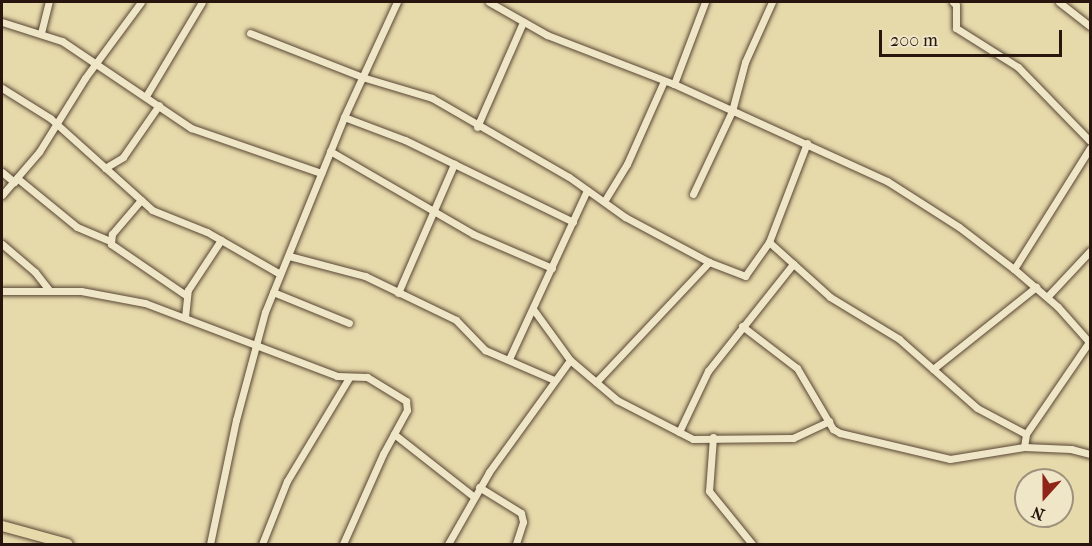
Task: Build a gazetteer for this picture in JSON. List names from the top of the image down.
{
  "scale_bar": "200 m",
  "north": "bottom"
}
